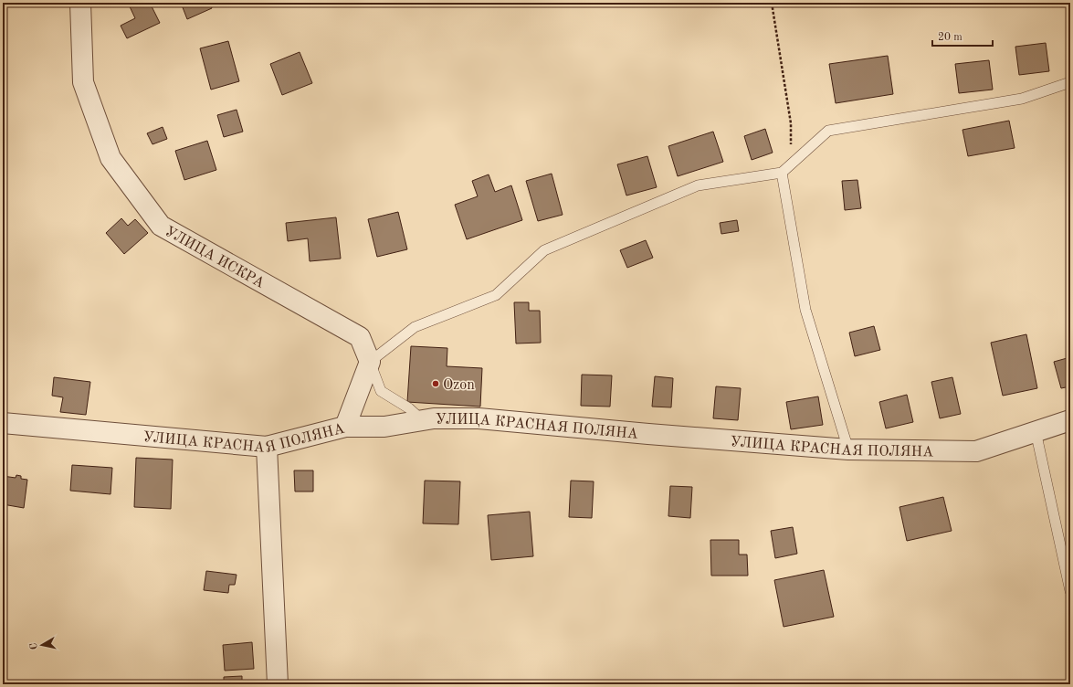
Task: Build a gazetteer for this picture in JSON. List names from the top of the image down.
{
  "streets": {
    "street": ["УЛИЦА ИСКРА", "УЛИЦА КРАСНАЯ ПОЛЯНА"]
  },
  "places": ["Ozon"],
  "scale_bar": "20 m",
  "north": "left"
}
